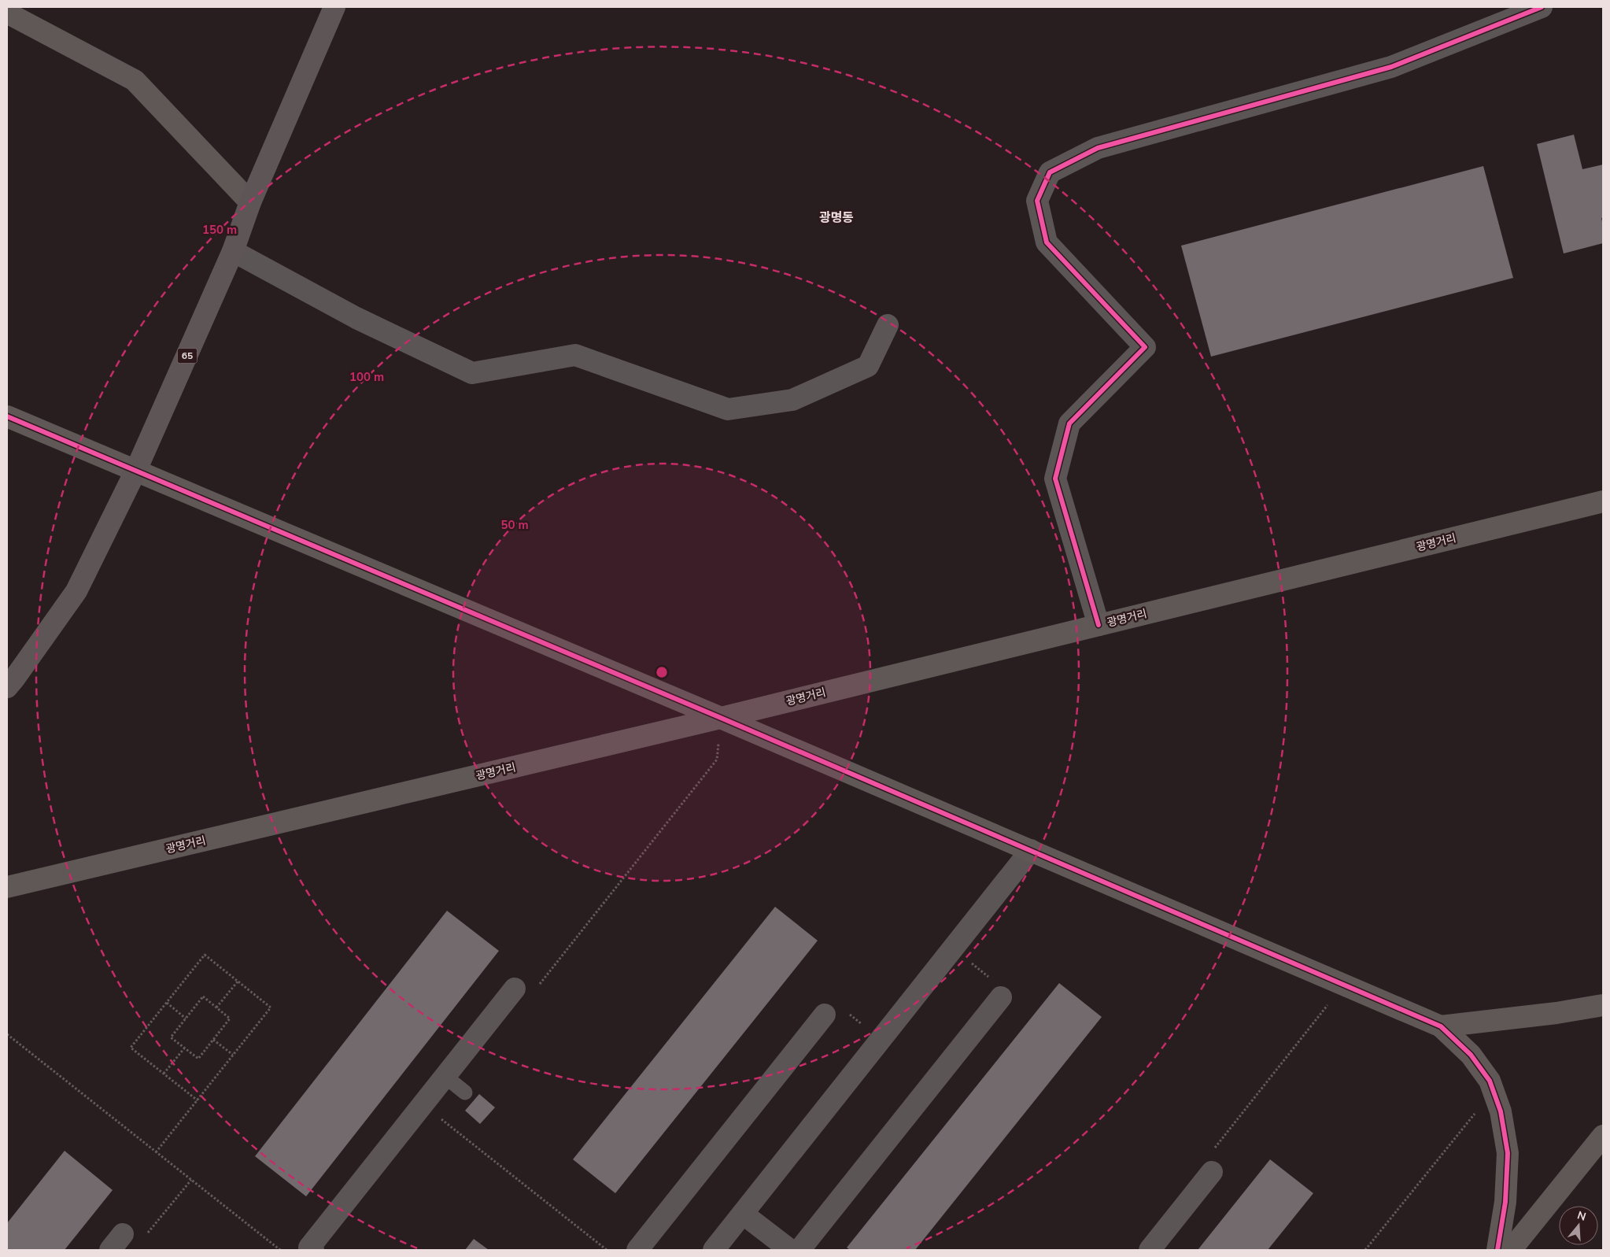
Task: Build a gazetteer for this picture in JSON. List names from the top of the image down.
{
  "streets": {
    "main road": ["65"],
    "street": ["광명거리"]
  },
  "districts": ["광명동"],
  "north": "top",
  "rings": ["150 m", "100 m", "50 m"]
}
